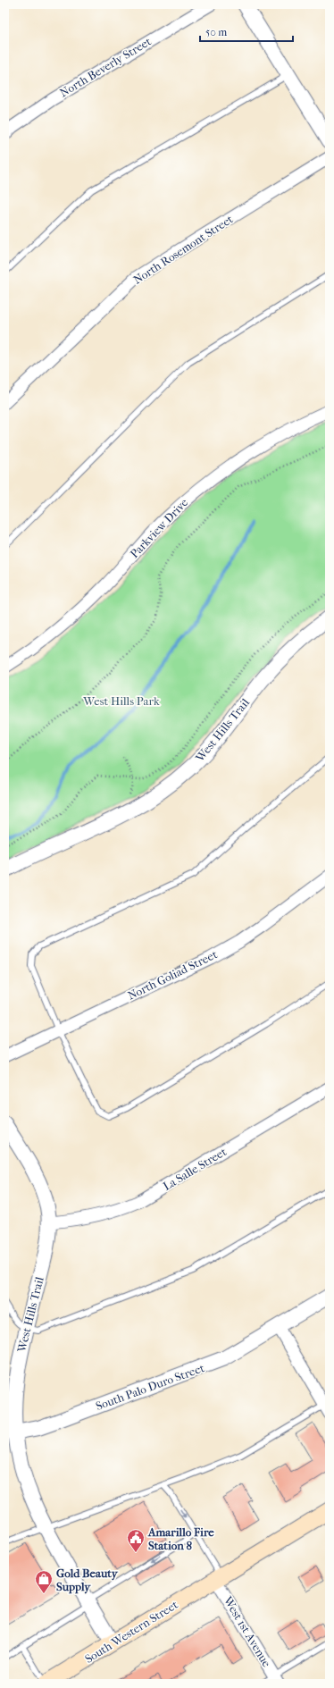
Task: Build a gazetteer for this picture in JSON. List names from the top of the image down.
{
  "streets": {
    "main road": ["South Western Street"],
    "street": [
      "North Beverly Street",
      "North Rosemont Street",
      "Parkview Drive",
      "West Hills Trail",
      "North Goliad Street",
      "La Salle Street",
      "South Palo Duro Street",
      "West 1st Avenue"
    ]
  },
  "crossings": [
    ["West Hills Trail", "La Salle Street"],
    ["West Hills Trail", "South Palo Duro Street"],
    ["West Hills Trail", "South Western Street"],
    ["South Western Street", "West 1st Avenue"]
  ],
  "parks": ["West Hills Park"],
  "places": {
    "public building": ["Amarillo Fire Station 8"],
    "shop": ["Gold Beauty Supply"]
  },
  "scale_bar": "50 m"
}
